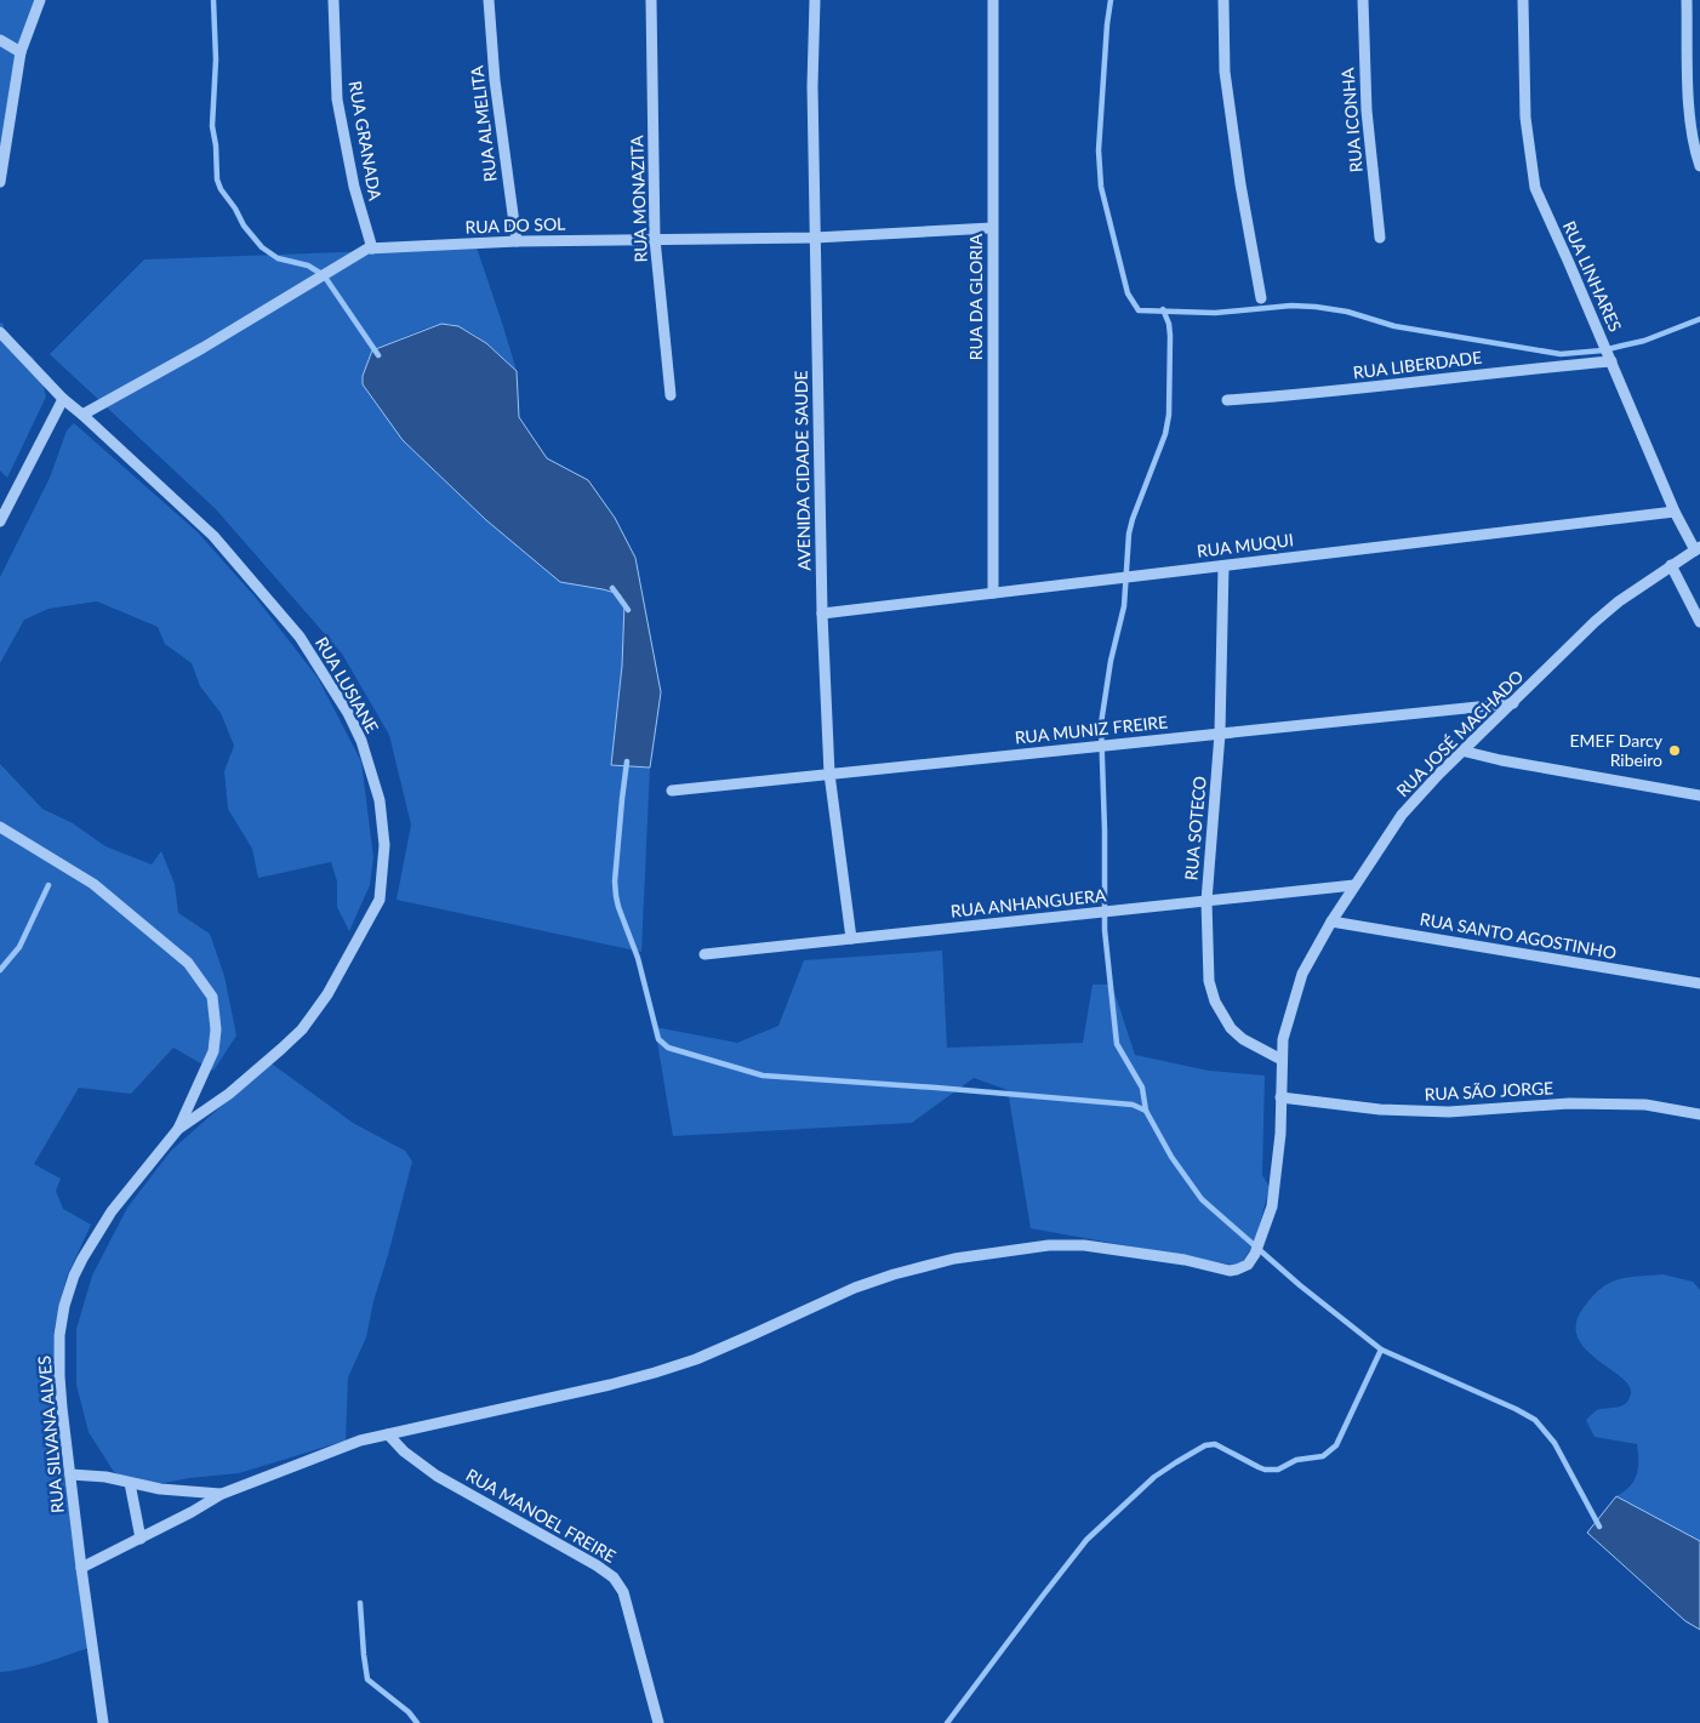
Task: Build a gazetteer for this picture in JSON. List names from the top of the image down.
{
  "streets": {
    "street": [
      "RUA ICONHA",
      "RUA ALMELITA",
      "RUA GRANADA",
      "RUA MONAZITA",
      "RUA DO SOL",
      "RUA LINHARES",
      "RUA DA GLORIA",
      "RUA LIBERDADE",
      "AVENIDA CIDADE SAUDE",
      "RUA MUQUI",
      "RUA LUSIANE",
      "RUA MUNIZ FREIRE",
      "RUA JOSÉ MACHADO",
      "RUA SOTECO",
      "RUA ANHANGUERA",
      "RUA SANTO AGOSTINHO",
      "RUA SÃO JORGE",
      "RUA SILVANA ALVES",
      "RUA MANOEL FREIRE"
    ]
  },
  "crossings": [
    ["RUA ALMELITA", "RUA DO SOL"],
    ["RUA GRANADA", "RUA DO SOL"],
    ["RUA MONAZITA", "RUA DO SOL"],
    ["RUA DO SOL", "RUA DA GLORIA"],
    ["RUA DO SOL", "AVENIDA CIDADE SAUDE"],
    ["RUA DO SOL", "RUA LUSIANE"],
    ["RUA LINHARES", "RUA LIBERDADE"],
    ["RUA LINHARES", "RUA MUQUI"],
    ["RUA LINHARES", "RUA JOSÉ MACHADO"],
    ["RUA DA GLORIA", "RUA MUQUI"],
    ["AVENIDA CIDADE SAUDE", "RUA MUQUI"],
    ["AVENIDA CIDADE SAUDE", "RUA MUNIZ FREIRE"],
    ["AVENIDA CIDADE SAUDE", "RUA ANHANGUERA"],
    ["RUA MUQUI", "RUA SOTECO"],
    ["RUA LUSIANE", "RUA SILVANA ALVES"],
    ["RUA MUNIZ FREIRE", "RUA JOSÉ MACHADO"],
    ["RUA MUNIZ FREIRE", "RUA SOTECO"],
    ["RUA JOSÉ MACHADO", "RUA SOTECO"],
    ["RUA JOSÉ MACHADO", "RUA ANHANGUERA"],
    ["RUA JOSÉ MACHADO", "RUA SANTO AGOSTINHO"],
    ["RUA JOSÉ MACHADO", "RUA SÃO JORGE"],
    ["RUA JOSÉ MACHADO", "RUA MANOEL FREIRE"],
    ["RUA SOTECO", "RUA ANHANGUERA"]
  ],
  "places": ["EMEF Darcy Ribeiro"]
}
